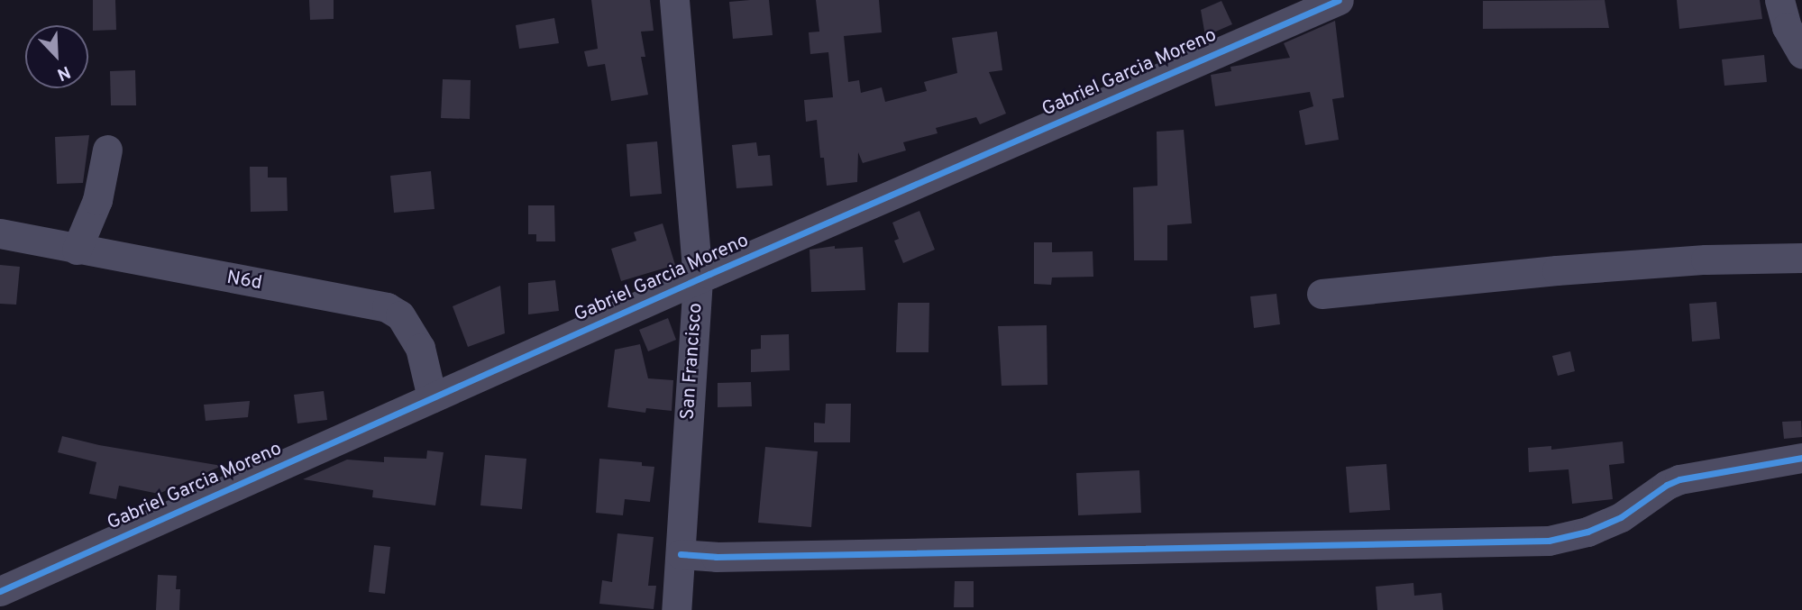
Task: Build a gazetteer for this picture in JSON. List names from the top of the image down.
{
  "streets": {
    "street": ["Gabriel Garcia Moreno", "N6d", "San Francisco"]
  },
  "crossings": [
    ["Gabriel Garcia Moreno", "N6d"],
    ["Gabriel Garcia Moreno", "San Francisco"]
  ],
  "north": "bottom right"
}
